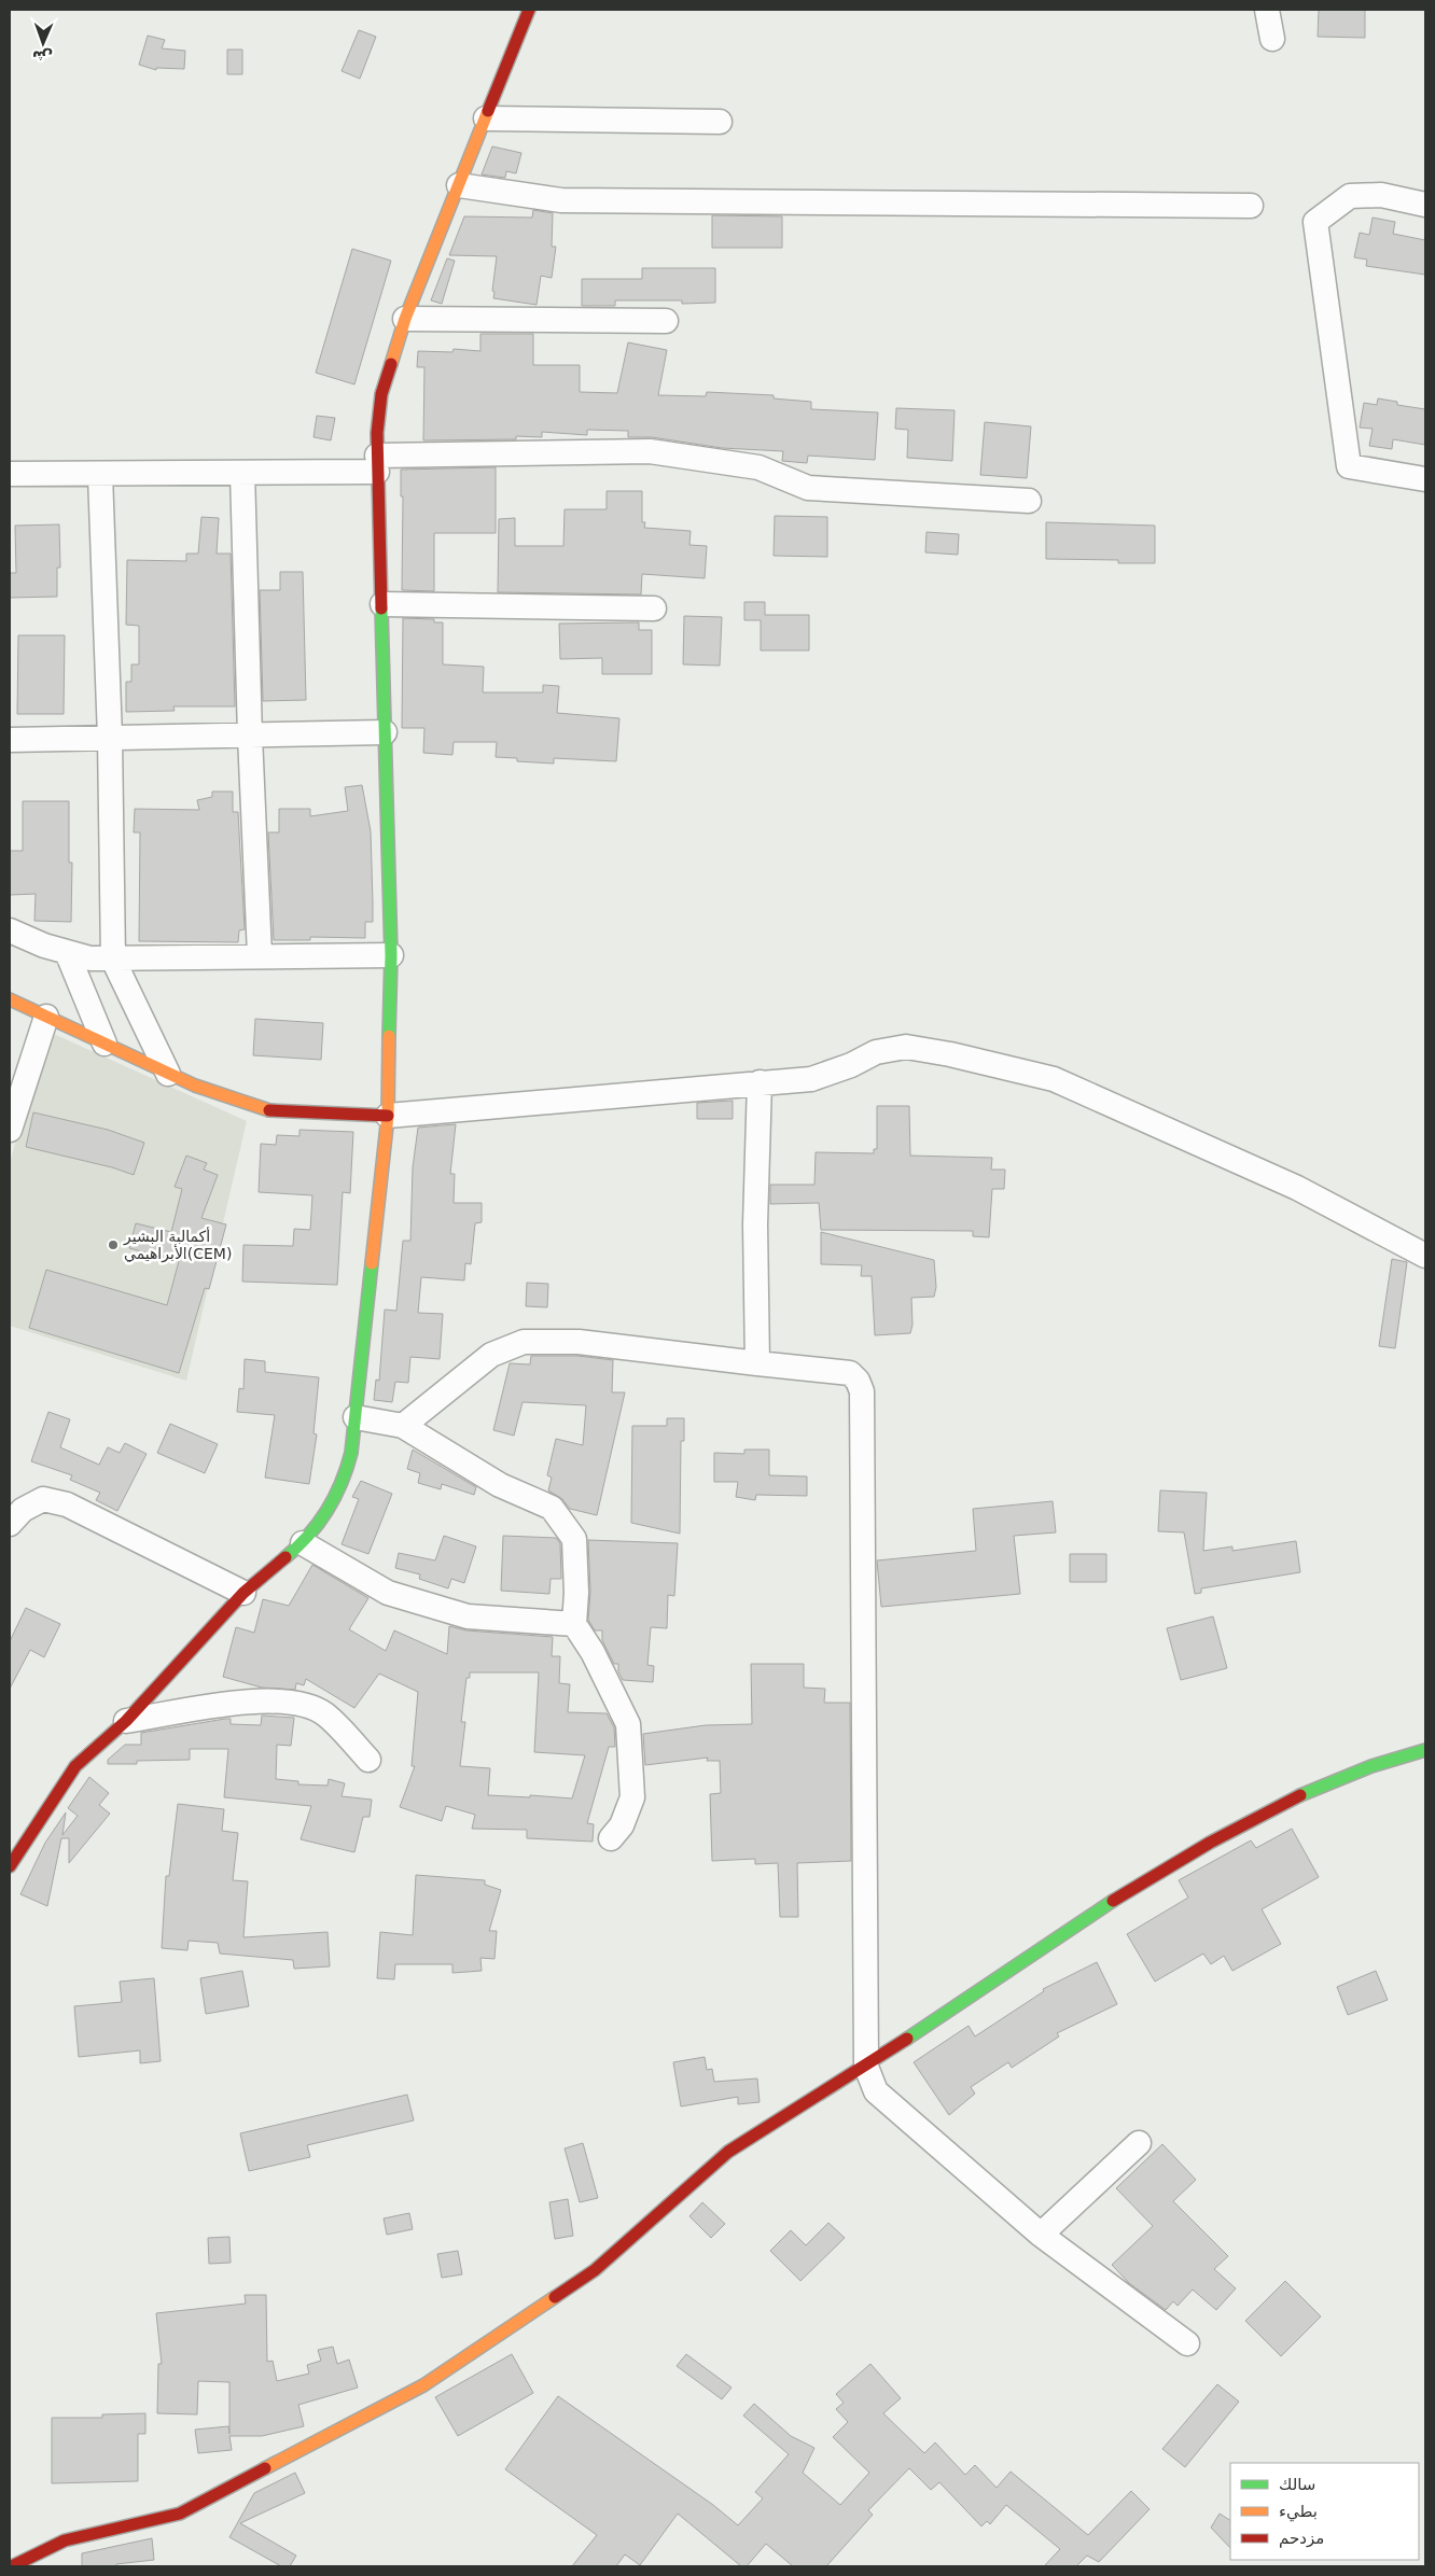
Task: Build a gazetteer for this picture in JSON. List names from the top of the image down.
{
  "places": ["أكمالية البشير الأبراهيمي(CEM)"],
  "legend": ["سالك", "بطيء", "مزدحم"],
  "north": "bottom"
}
